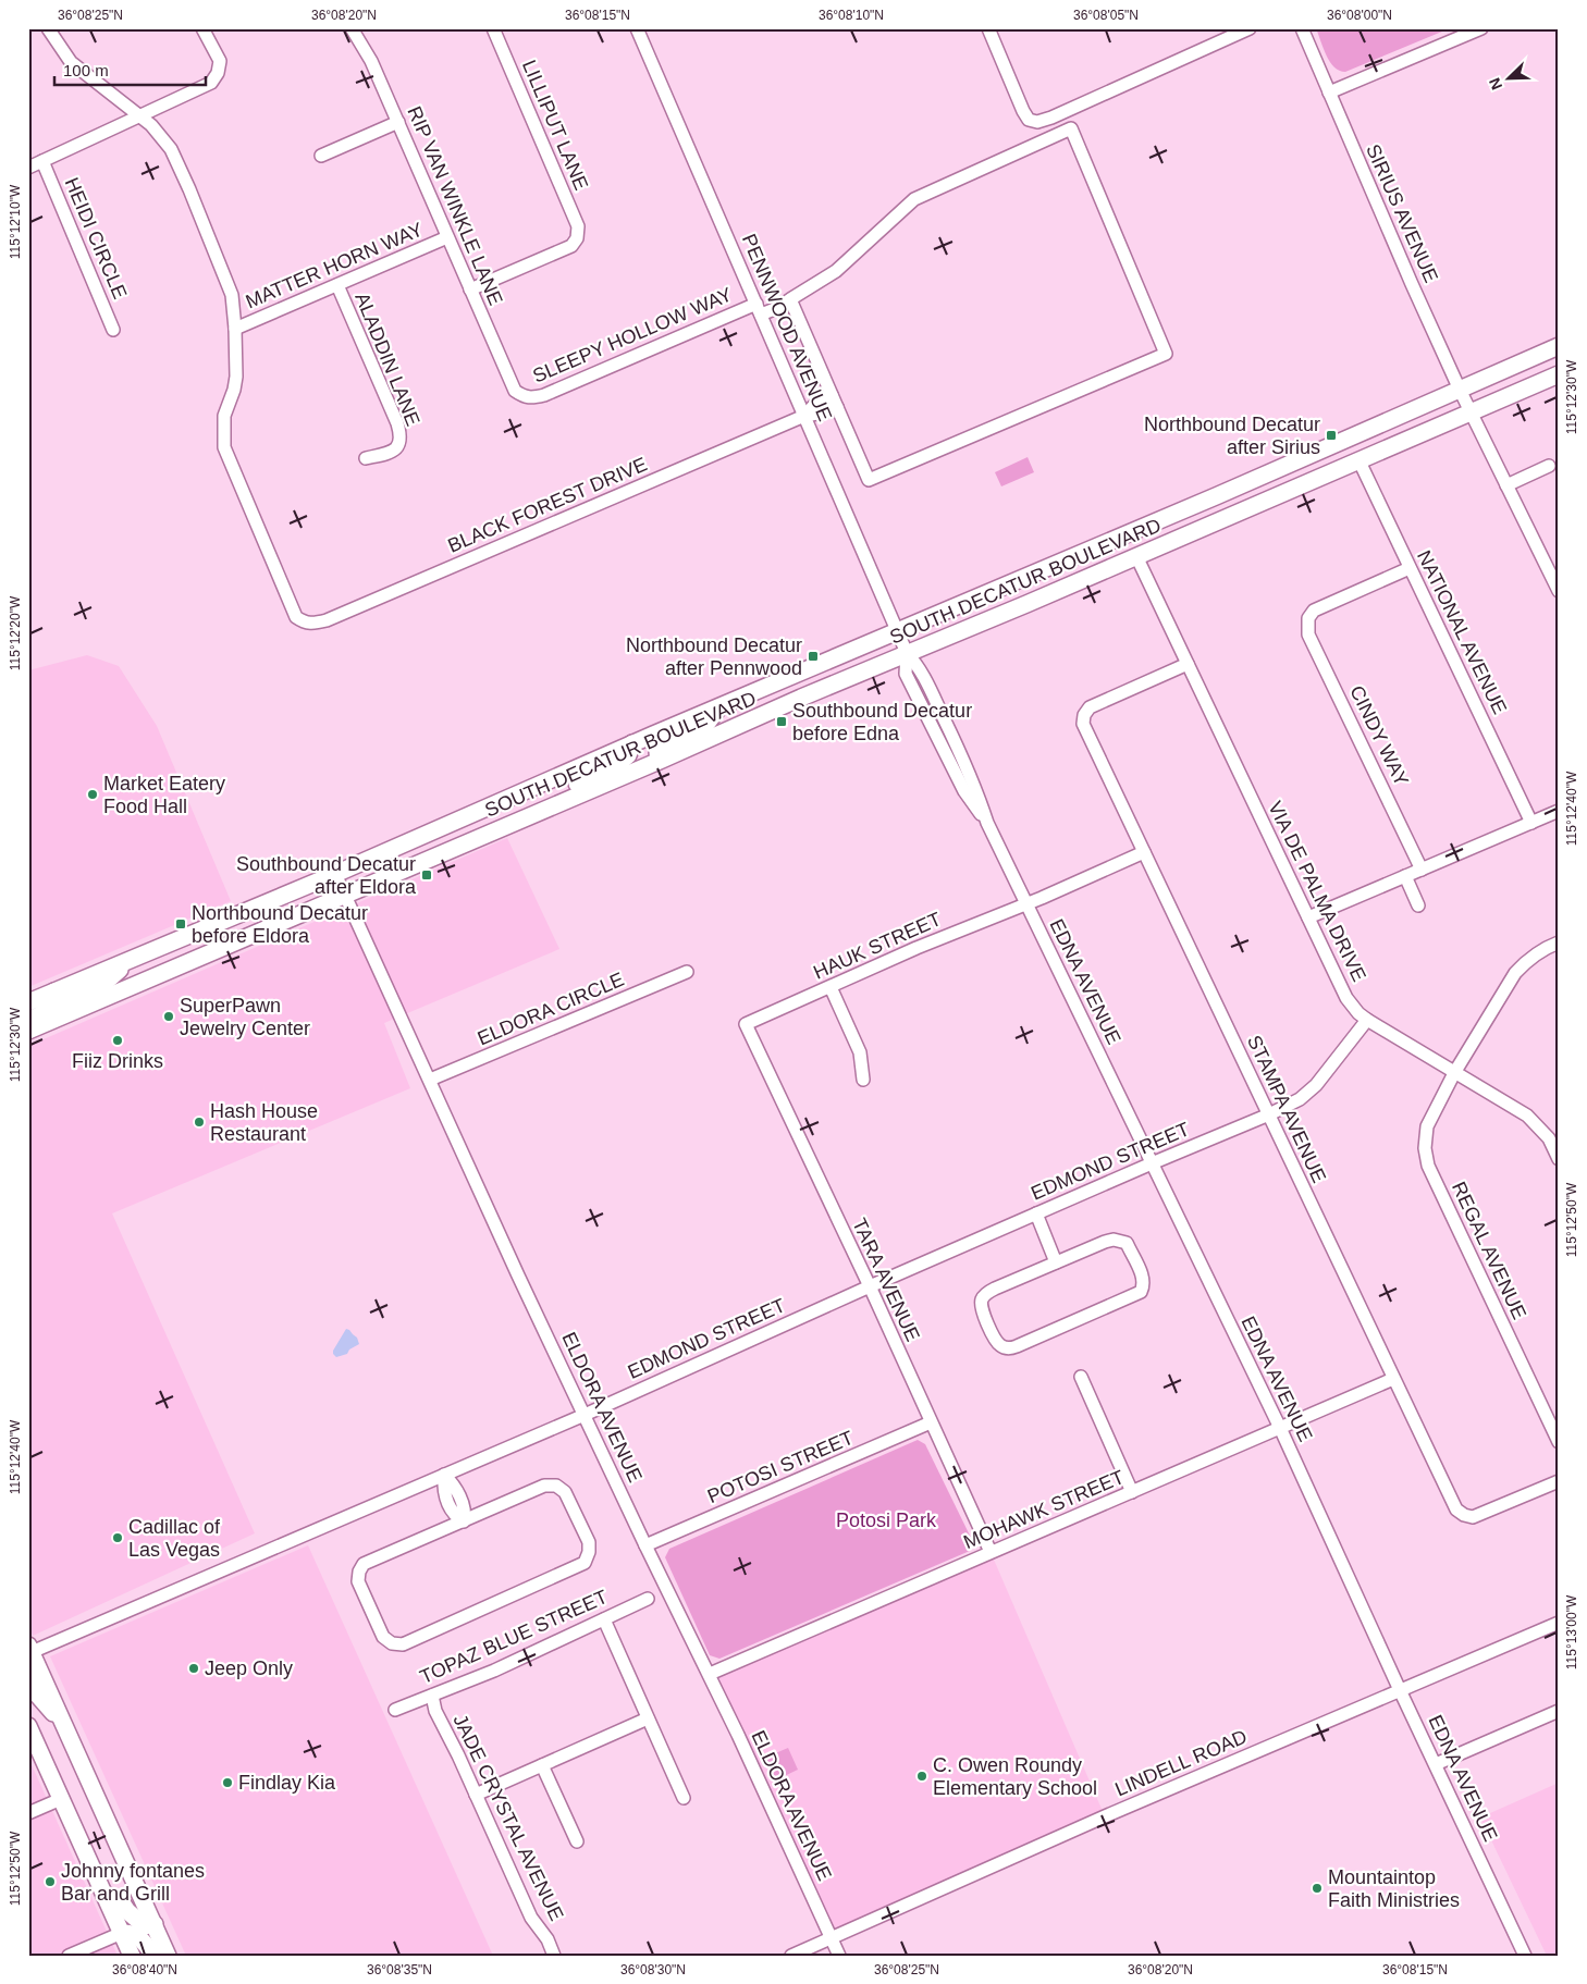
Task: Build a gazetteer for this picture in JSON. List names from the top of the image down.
{
  "streets": {
    "main road": ["SOUTH DECATUR BOULEVARD"],
    "street": [
      "LILLIPUT LANE",
      "RIP VAN WINKLE LANE",
      "SIRIUS AVENUE",
      "HEIDI CIRCLE",
      "MATTER HORN WAY",
      "PENNWOOD AVENUE",
      "SLEEPY HOLLOW WAY",
      "ALADDIN LANE",
      "BLACK FOREST DRIVE",
      "NATIONAL AVENUE",
      "CINDY WAY",
      "VIA DE PALMA DRIVE",
      "HAUK STREET",
      "EDNA AVENUE",
      "ELDORA CIRCLE",
      "STAMPA AVENUE",
      "EDMOND STREET",
      "REGAL AVENUE",
      "TARA AVENUE",
      "ELDORA AVENUE",
      "POTOSI STREET",
      "MOHAWK STREET",
      "TOPAZ BLUE STREET",
      "LINDELL ROAD",
      "JADE CRYSTAL AVENUE"
    ]
  },
  "crossings": [
    ["LILLIPUT LANE", "RIP VAN WINKLE LANE"],
    ["RIP VAN WINKLE LANE", "MATTER HORN WAY"],
    ["RIP VAN WINKLE LANE", "SLEEPY HOLLOW WAY"],
    ["SIRIUS AVENUE", "SOUTH DECATUR BOULEVARD"],
    ["MATTER HORN WAY", "ALADDIN LANE"],
    ["MATTER HORN WAY", "BLACK FOREST DRIVE"],
    ["PENNWOOD AVENUE", "SLEEPY HOLLOW WAY"],
    ["PENNWOOD AVENUE", "BLACK FOREST DRIVE"],
    ["PENNWOOD AVENUE", "SOUTH DECATUR BOULEVARD"],
    ["PENNWOOD AVENUE", "EDNA AVENUE"],
    ["SLEEPY HOLLOW WAY", "BLACK FOREST DRIVE"],
    ["SOUTH DECATUR BOULEVARD", "NATIONAL AVENUE"],
    ["SOUTH DECATUR BOULEVARD", "VIA DE PALMA DRIVE"],
    ["SOUTH DECATUR BOULEVARD", "EDNA AVENUE"],
    ["SOUTH DECATUR BOULEVARD", "ELDORA AVENUE"],
    ["NATIONAL AVENUE", "CINDY WAY"],
    ["VIA DE PALMA DRIVE", "STAMPA AVENUE"],
    ["VIA DE PALMA DRIVE", "EDMOND STREET"],
    ["VIA DE PALMA DRIVE", "REGAL AVENUE"],
    ["HAUK STREET", "EDNA AVENUE"],
    ["HAUK STREET", "STAMPA AVENUE"],
    ["HAUK STREET", "TARA AVENUE"],
    ["EDNA AVENUE", "EDMOND STREET"],
    ["EDNA AVENUE", "MOHAWK STREET"],
    ["EDNA AVENUE", "LINDELL ROAD"],
    ["ELDORA CIRCLE", "ELDORA AVENUE"],
    ["STAMPA AVENUE", "EDMOND STREET"],
    ["STAMPA AVENUE", "MOHAWK STREET"],
    ["EDMOND STREET", "TARA AVENUE"],
    ["EDMOND STREET", "ELDORA AVENUE"],
    ["TARA AVENUE", "POTOSI STREET"],
    ["TARA AVENUE", "MOHAWK STREET"],
    ["ELDORA AVENUE", "POTOSI STREET"],
    ["ELDORA AVENUE", "MOHAWK STREET"],
    ["ELDORA AVENUE", "LINDELL ROAD"],
    ["TOPAZ BLUE STREET", "JADE CRYSTAL AVENUE"]
  ],
  "parks": ["Potosi Park"],
  "places": {
    "transit": [
      "Northbound Decatur after Sirius",
      "Northbound Decatur after Pennwood",
      "Southbound Decatur before Edna",
      "Southbound Decatur after Eldora",
      "Northbound Decatur before Eldora"
    ],
    "other": [
      "Market Eatery Food Hall",
      "SuperPawn Jewelry Center",
      "Fiiz Drinks",
      "Hash House Restaurant",
      "Cadillac of Las Vegas",
      "Jeep Only",
      "C. Owen Roundy Elementary School",
      "Findlay Kia",
      "Johnny fontanes Bar and Grill",
      "Mountaintop Faith Ministries"
    ]
  },
  "scale_bar": "100 m",
  "north": "bottom left",
  "coordinates": [
    "36°08'25\"N",
    "36°08'20\"N",
    "36°08'15\"N",
    "36°08'10\"N",
    "36°08'05\"N",
    "36°08'00\"N",
    "115°12'10\"W",
    "115°12'30\"W",
    "115°12'20\"W",
    "115°12'40\"W",
    "115°12'50\"W",
    "115°13'00\"W",
    "36°08'40\"N",
    "36°08'35\"N",
    "36°08'30\"N"
  ]
}
